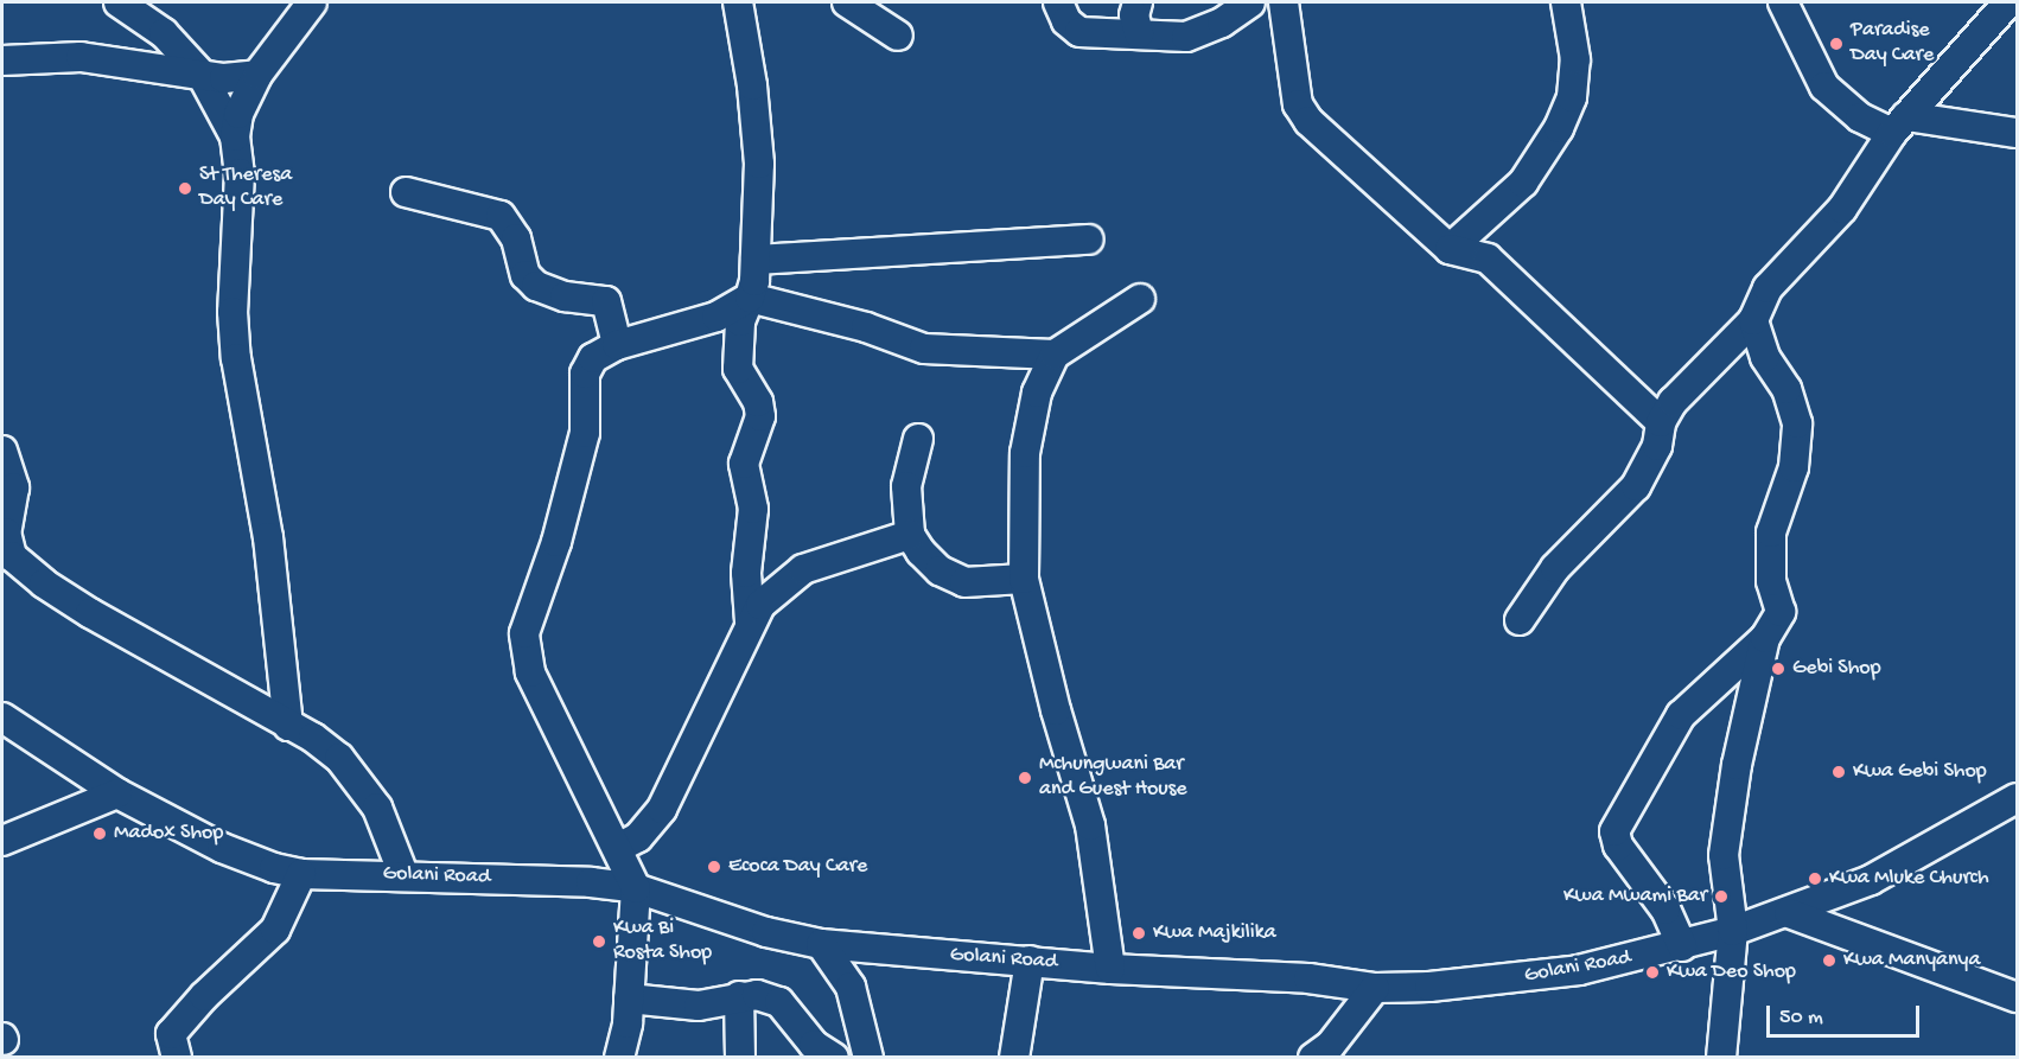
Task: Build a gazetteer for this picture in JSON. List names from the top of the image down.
{
  "streets": {
    "street": ["Golani Road"]
  },
  "places": [
    "Paradise Day Care",
    "St Theresa Day Care",
    "Gebi Shop",
    "Kwa Gebi Shop",
    "Mchungwani Bar and Guest House",
    "Madox Shop",
    "Ecoca Day Care",
    "Kwa Mluke Church",
    "Kwa Mwami Bar",
    "Kwa Majkilika",
    "Kwa Bi Rosta Shop",
    "Kwa Manyanya",
    "Kwa Deo Shop"
  ],
  "scale_bar": "50 m"
}
